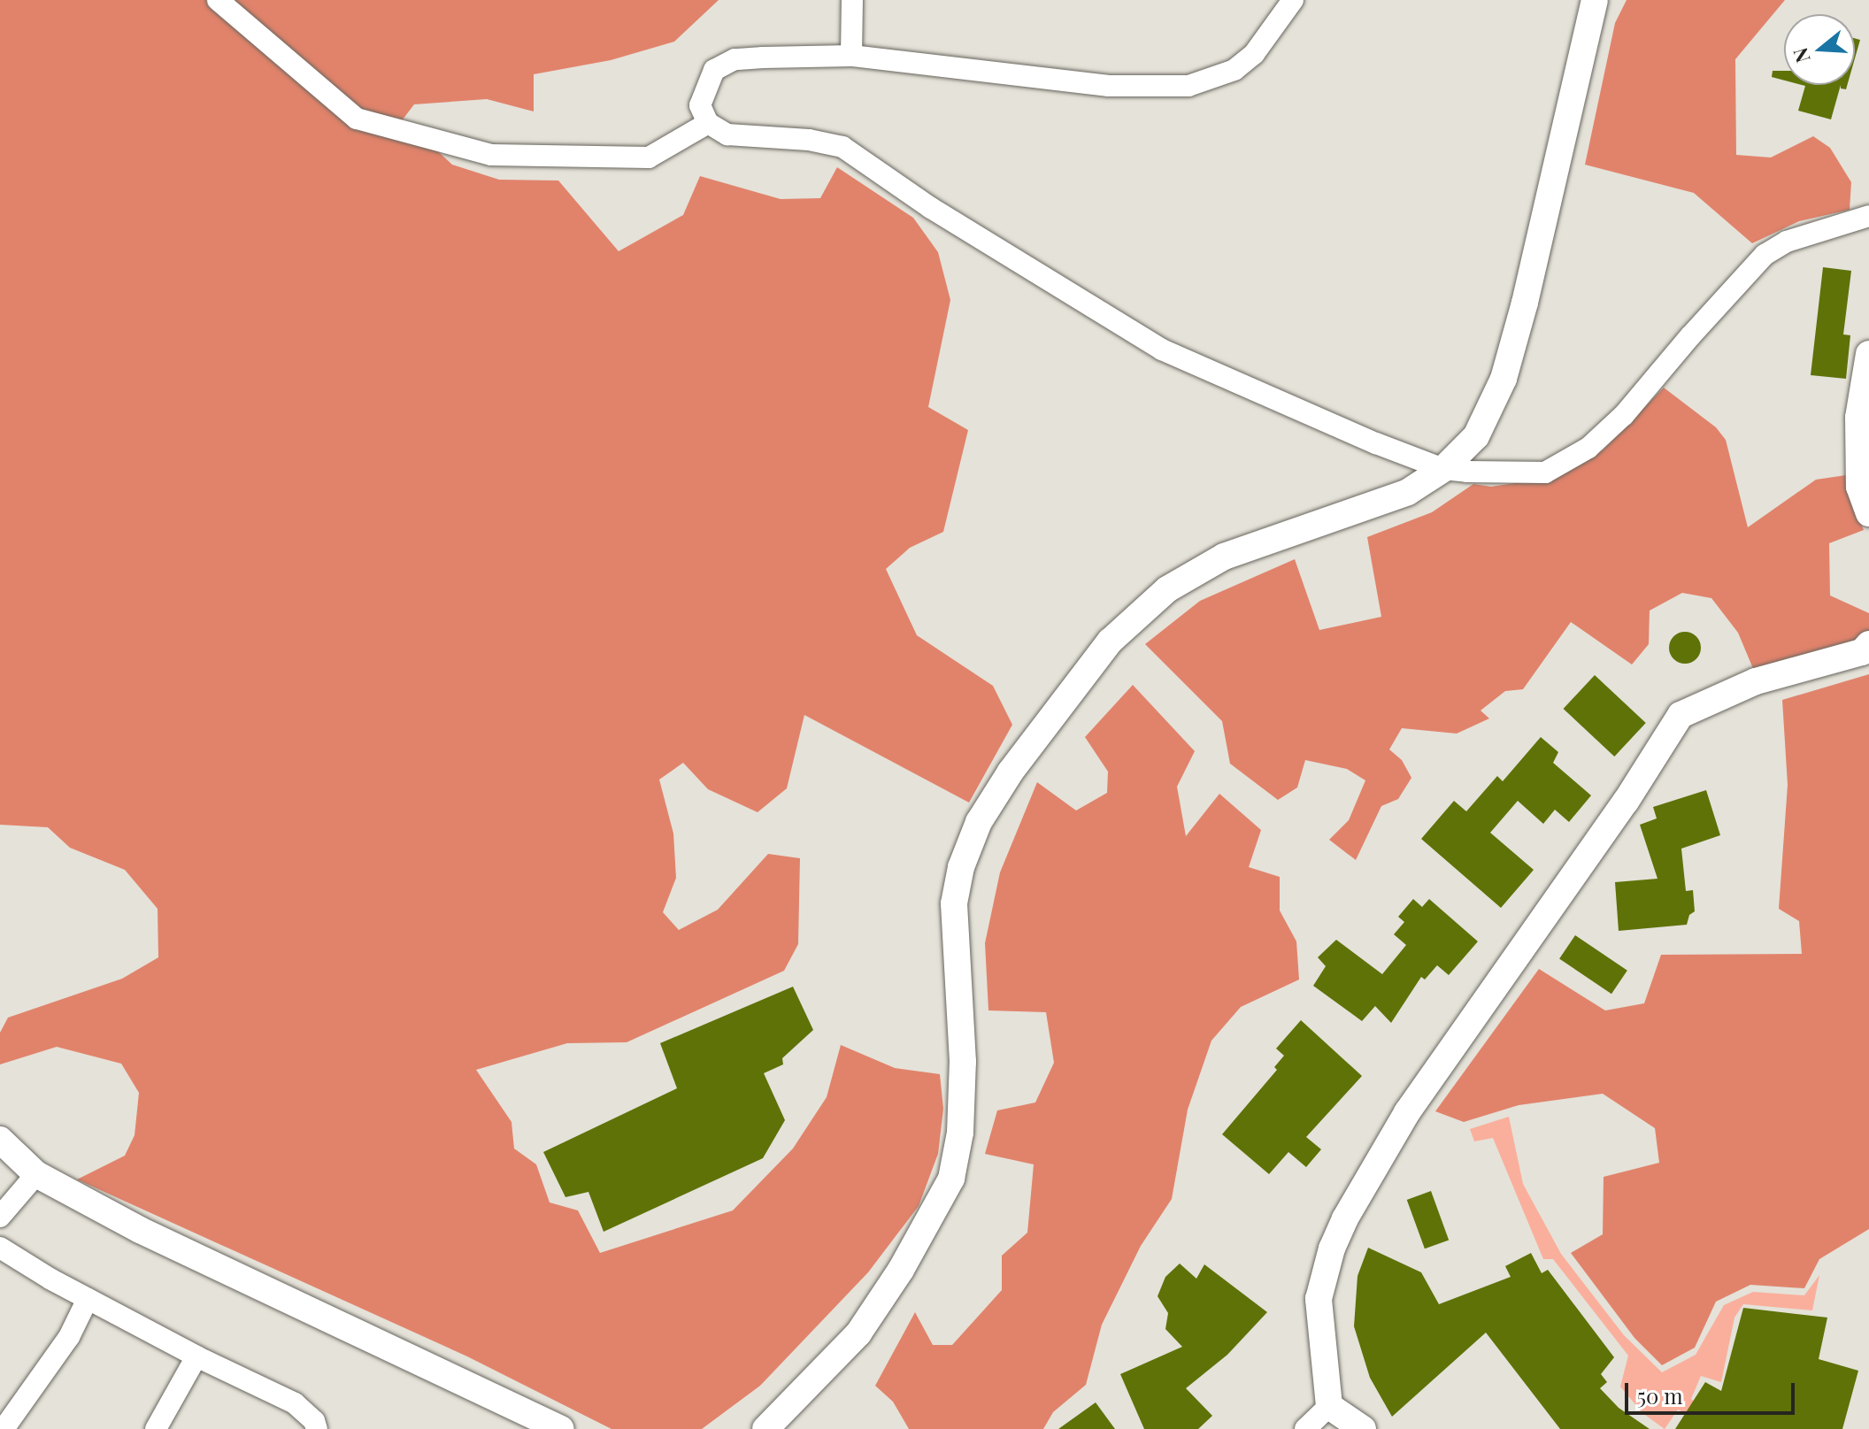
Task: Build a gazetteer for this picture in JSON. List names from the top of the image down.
{
  "scale_bar": "50 m",
  "north": "left"
}
